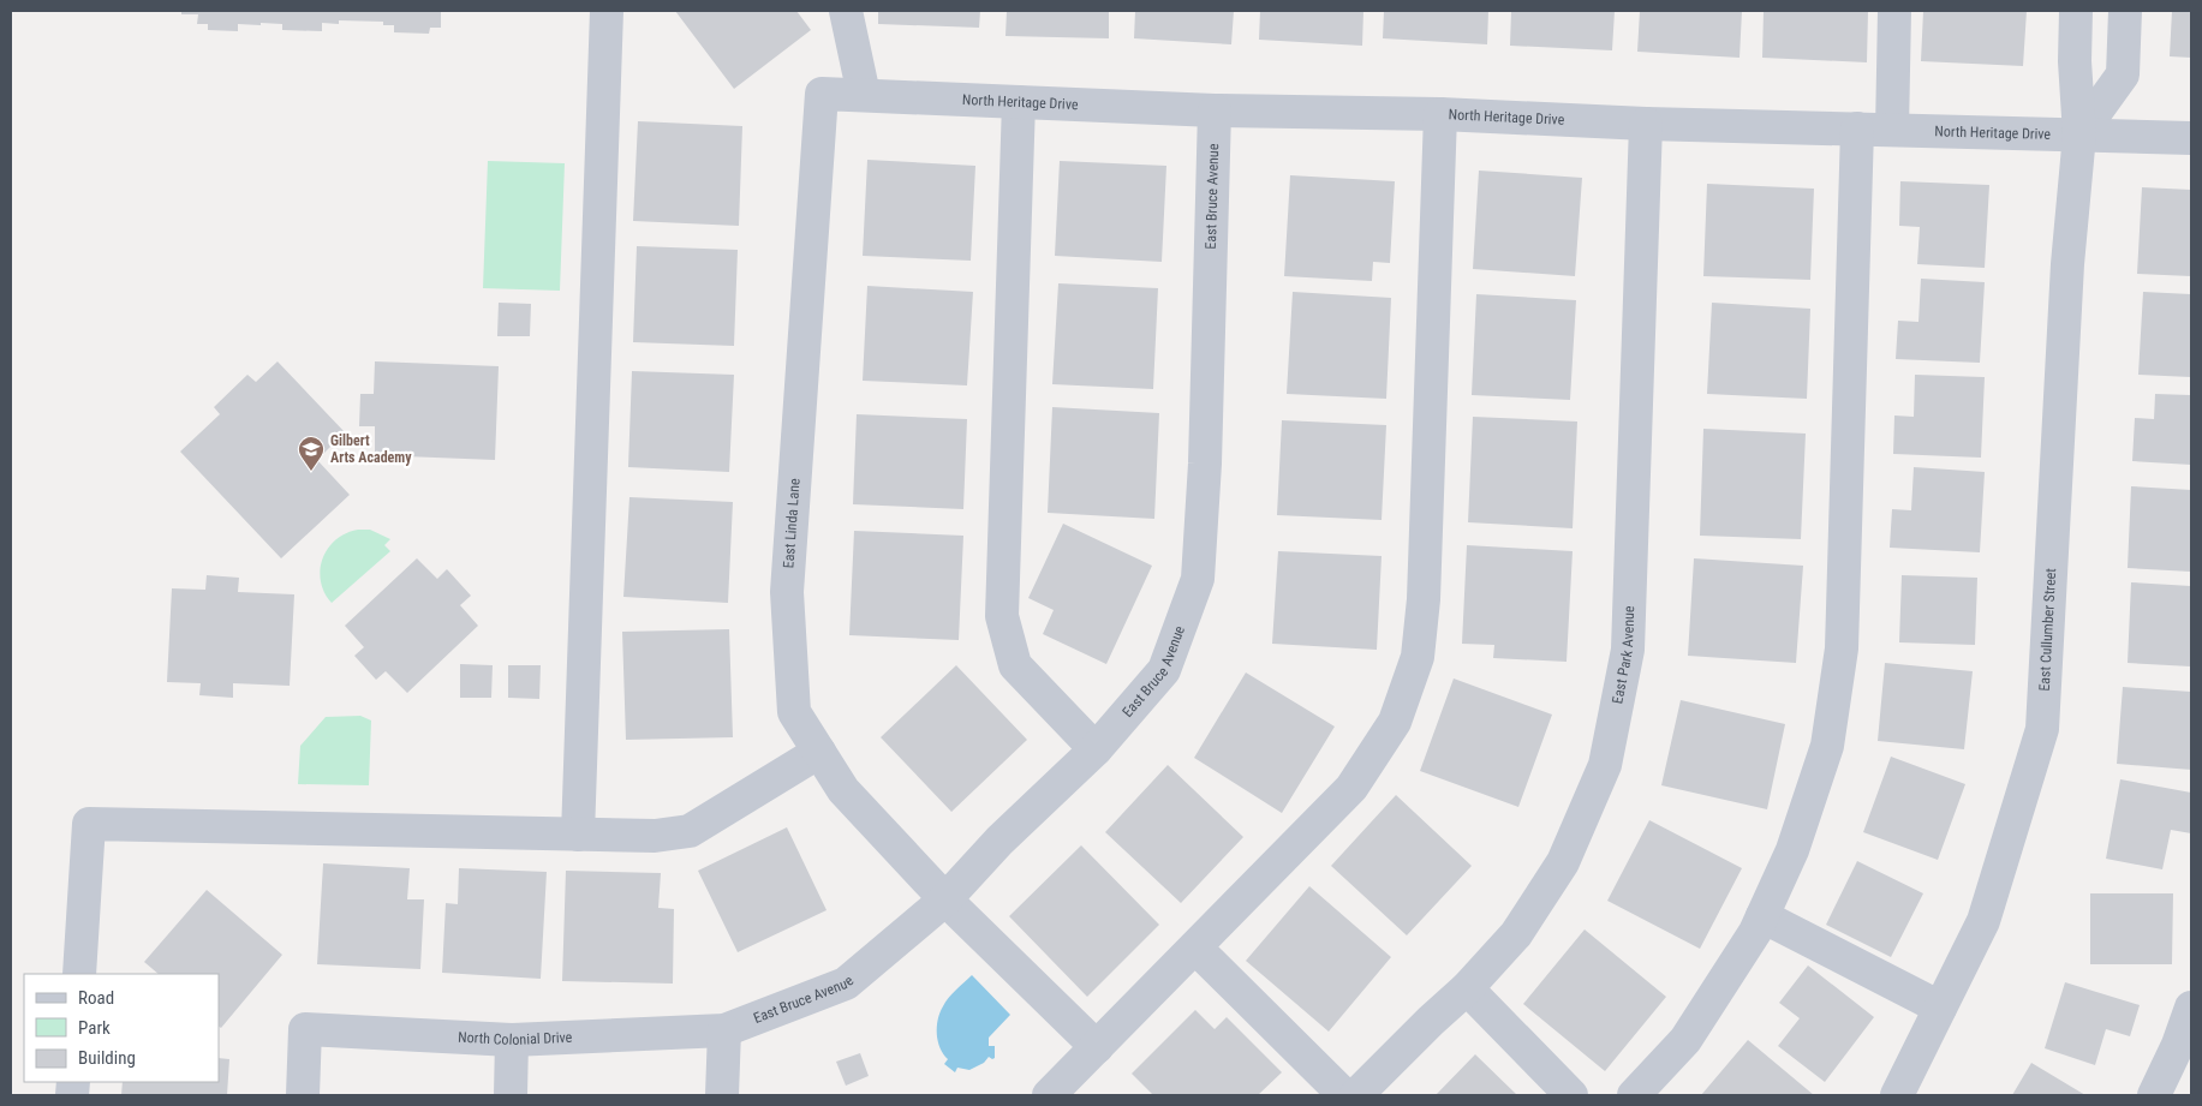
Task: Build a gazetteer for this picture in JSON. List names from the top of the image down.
{
  "streets": {
    "street": [
      "North Heritage Drive",
      "East Bruce Avenue",
      "East Linda Lane",
      "East Cullumber Street",
      "East Park Avenue",
      "North Colonial Drive"
    ]
  },
  "crossings": [
    ["North Heritage Drive", "East Bruce Avenue"],
    ["North Heritage Drive", "East Linda Lane"],
    ["North Heritage Drive", "East Cullumber Street"],
    ["North Heritage Drive", "East Park Avenue"],
    ["East Bruce Avenue", "East Linda Lane"],
    ["East Bruce Avenue", "North Colonial Drive"]
  ],
  "places": {
    "school or university": ["Gilbert Arts Academy"]
  },
  "legend": ["Road", "Park", "Building"]
}
